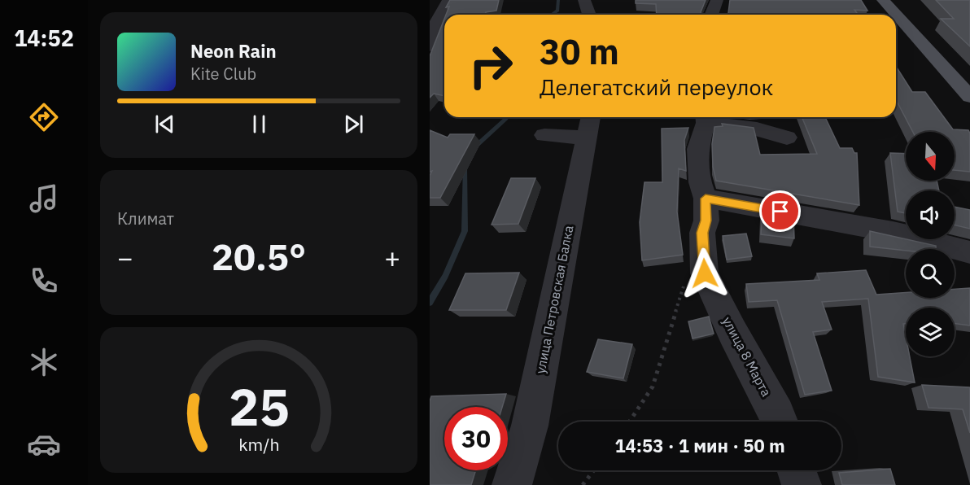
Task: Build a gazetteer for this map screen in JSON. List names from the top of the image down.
{
  "streets": {
    "street": ["улица Петровская Балка", "улица 8 Марта"]
  },
  "north": "bottom",
  "page": {
    "tabs": "14:52",
    "turn": ["30 m", "Делегатский переулок"],
    "song": ["Neon Rain", "Kite Club"],
    "tile": "Климат",
    "heat": ["−", "20.5°", "+"],
    "limit": "30",
    "trip": "14:53 · 1 мин · 50 m",
    "gauge": ["25", "km/h"]
  }
}
